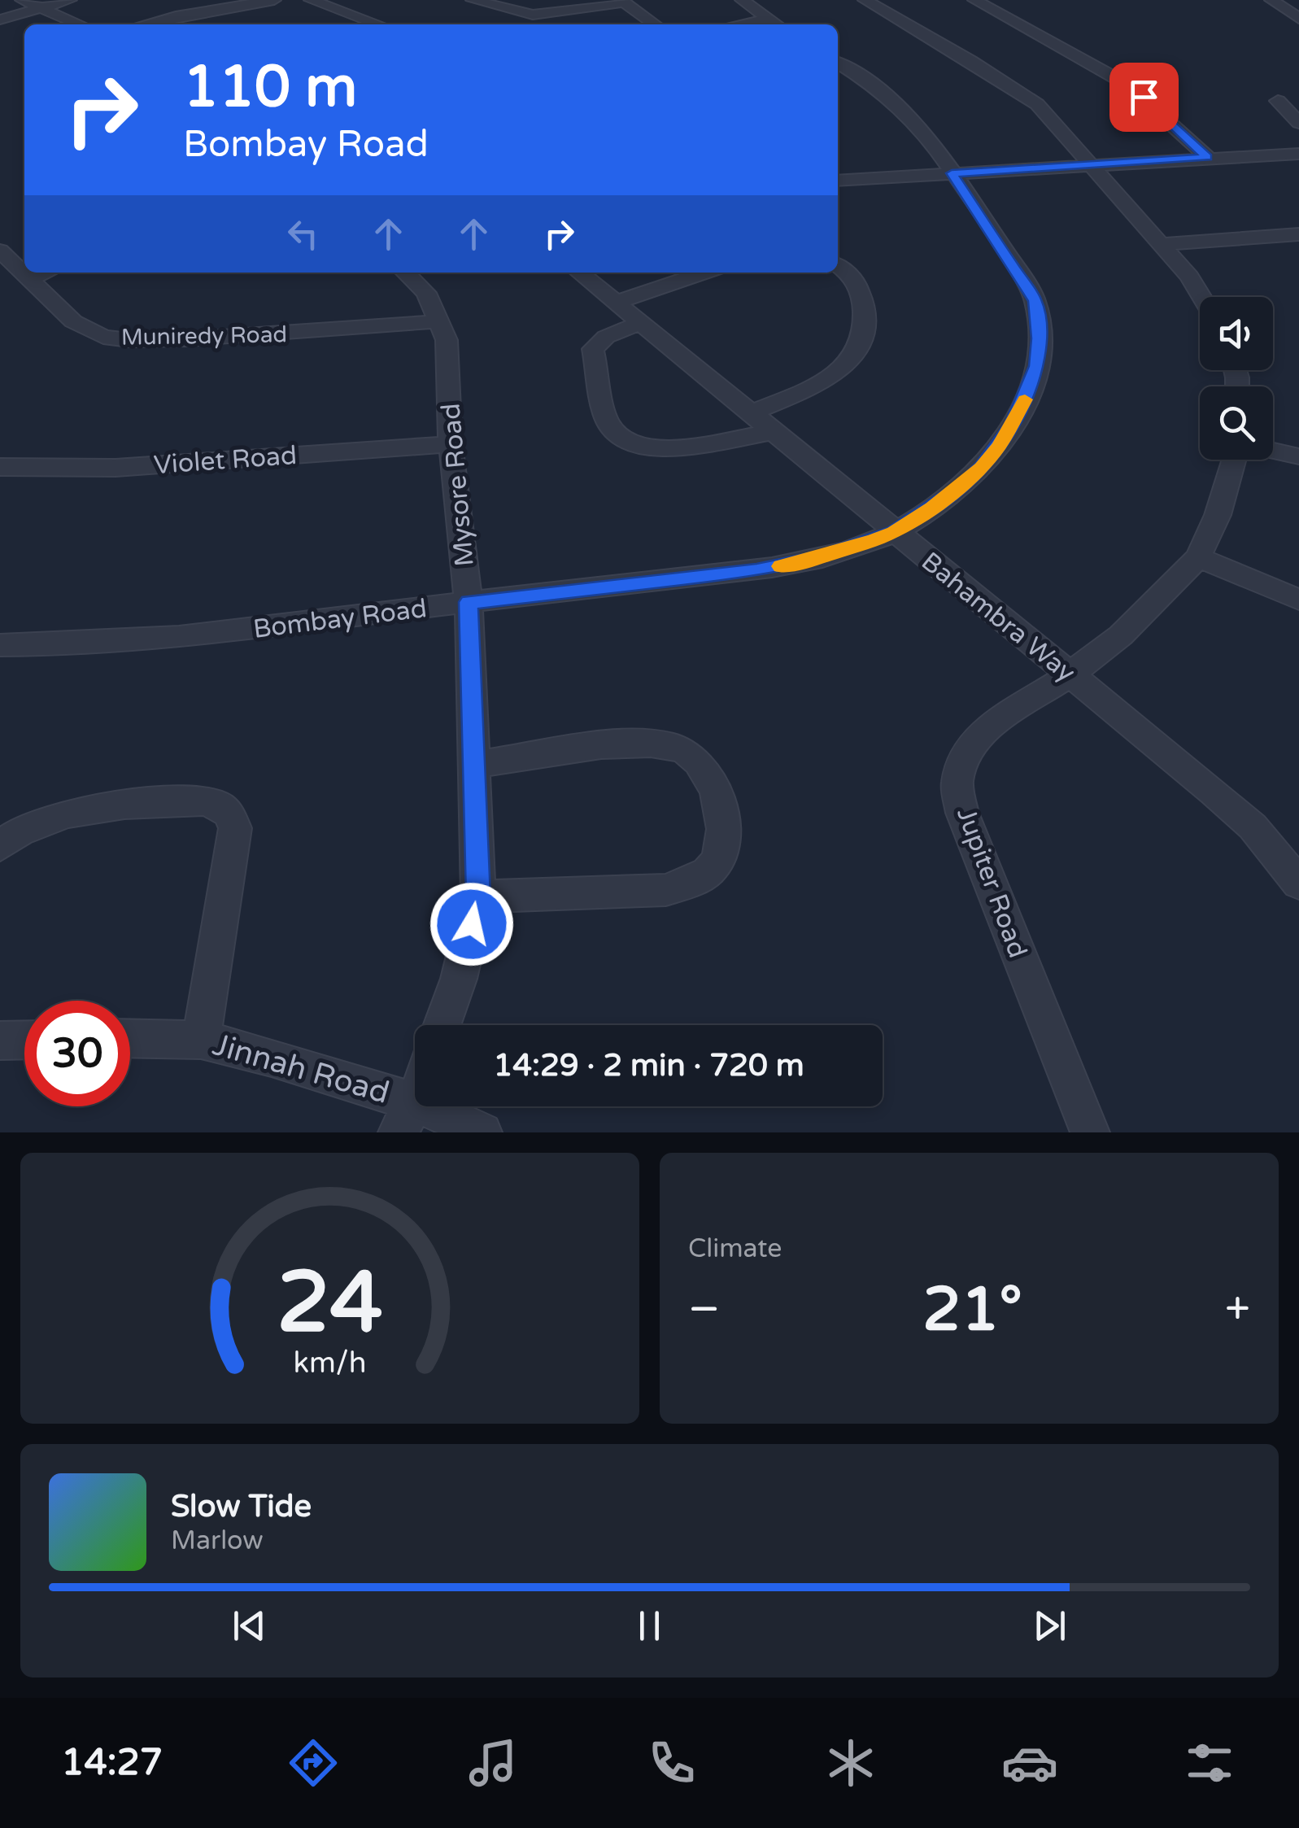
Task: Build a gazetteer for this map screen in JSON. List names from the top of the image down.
{
  "streets": {
    "street": [
      "Muniredy Road",
      "Violet Road",
      "Mysore Road",
      "Bahambra Way",
      "Bombay Road",
      "Jupiter Road",
      "Jinnah Road"
    ]
  },
  "crossings": [
    ["Muniredy Road", "Mysore Road"],
    ["Violet Road", "Mysore Road"],
    ["Mysore Road", "Bombay Road"],
    ["Bahambra Way", "Bombay Road"],
    ["Bahambra Way", "Jupiter Road"]
  ],
  "page": {
    "turn": ["110 m", "Bombay Road"],
    "limit": "30",
    "trip": "14:29 · 2 min · 720 m",
    "tile": "Climate",
    "heat": ["−", "21°", "+"],
    "song": ["Slow Tide", "Marlow"],
    "tabs": "14:27",
    "gauge": ["24", "km/h"]
  }
}
